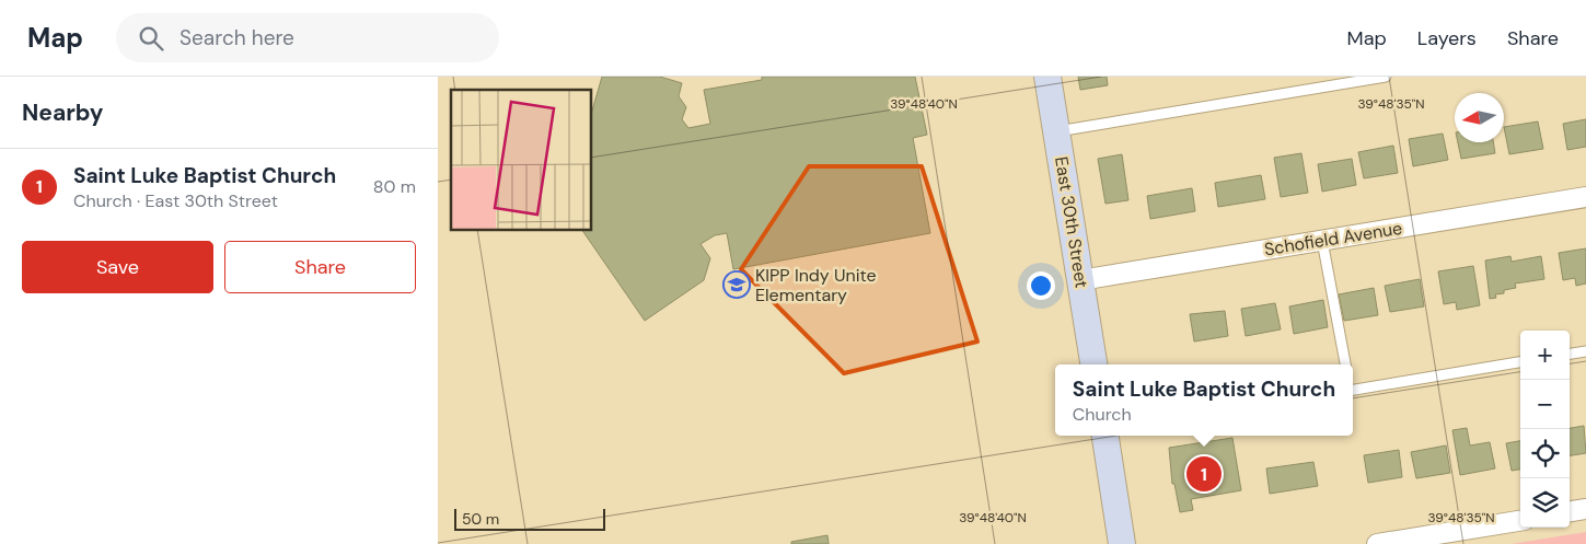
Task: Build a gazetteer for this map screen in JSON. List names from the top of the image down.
{
  "streets": {
    "main road": ["East 30th Street"],
    "street": ["Schofield Avenue"]
  },
  "crossings": [
    ["East 30th Street", "Schofield Avenue"]
  ],
  "places": {
    "school or university": ["KIPP Indy Unite Elementary"]
  },
  "scale_bar": "50 m",
  "north": "left",
  "page": {
    "header": "Map",
    "search": "Search here",
    "nav": ["Map", "Layers", "Share"],
    "heading": "Nearby",
    "list": [
      {
        "mark": "1",
        "name": "Saint Luke Baptist Church",
        "note": "Church · East 30th Street",
        "value": "80 m"
      }
    ],
    "buttons": ["Save", "Share"],
    "map_buttons": ["+", "−"],
    "popup": ["Saint Luke Baptist Church", "Church"],
    "pins": "1",
    "scale": "50 m"
  },
  "coordinates": ["39°48'40\"N", "39°48'35\"N"]
}
